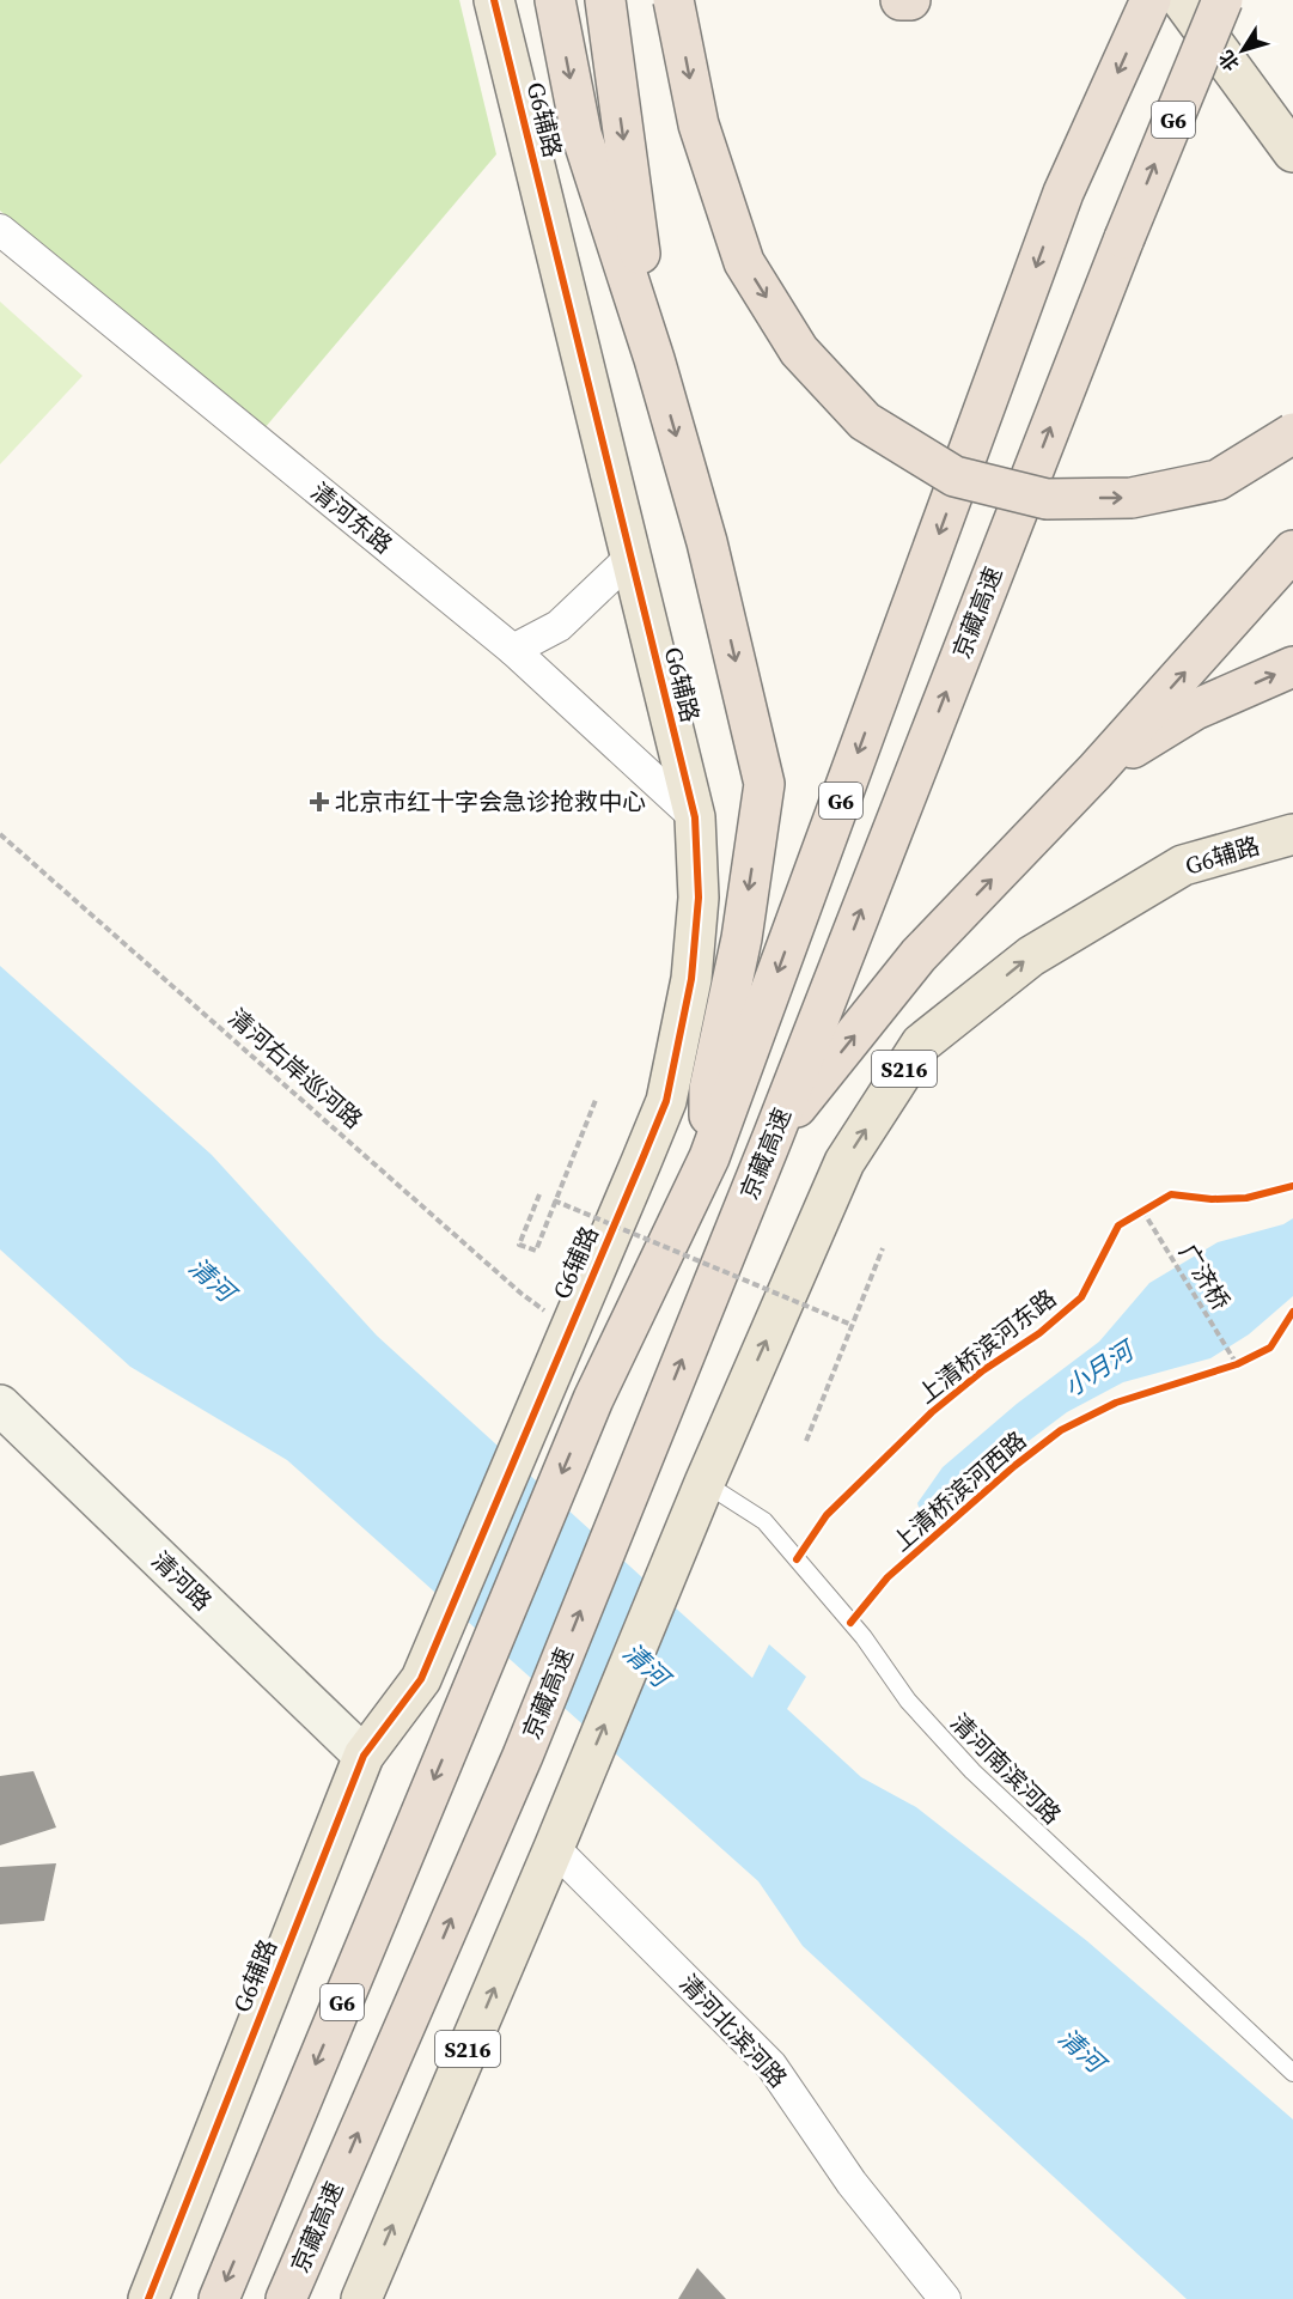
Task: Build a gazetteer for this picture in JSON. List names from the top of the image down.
{
  "streets": {
    "highway": ["G6", "京藏高速"],
    "main road": ["G6辅路", "S216"],
    "street": ["清河东路", "清河路", "清河北滨河路"],
    "lane": ["清河南滨河路"],
    "path": ["清河右岸巡河路", "广济桥"],
    "cycle path": ["上清桥滨河东路", "上清桥滨河西路"]
  },
  "crossings": [
    ["G6辅路", "清河东路"],
    ["G6辅路", "清河右岸巡河路"],
    ["G6辅路", "S216"],
    ["G6辅路", "清河路"],
    ["G6辅路", "清河南滨河路"],
    ["G6辅路", "清河北滨河路"],
    ["S216", "清河北滨河路"]
  ],
  "water": ["清河", "小月河"],
  "places": {
    "health": ["北京市红十字会急诊抢救中心"]
  },
  "north": "bottom left"
}
